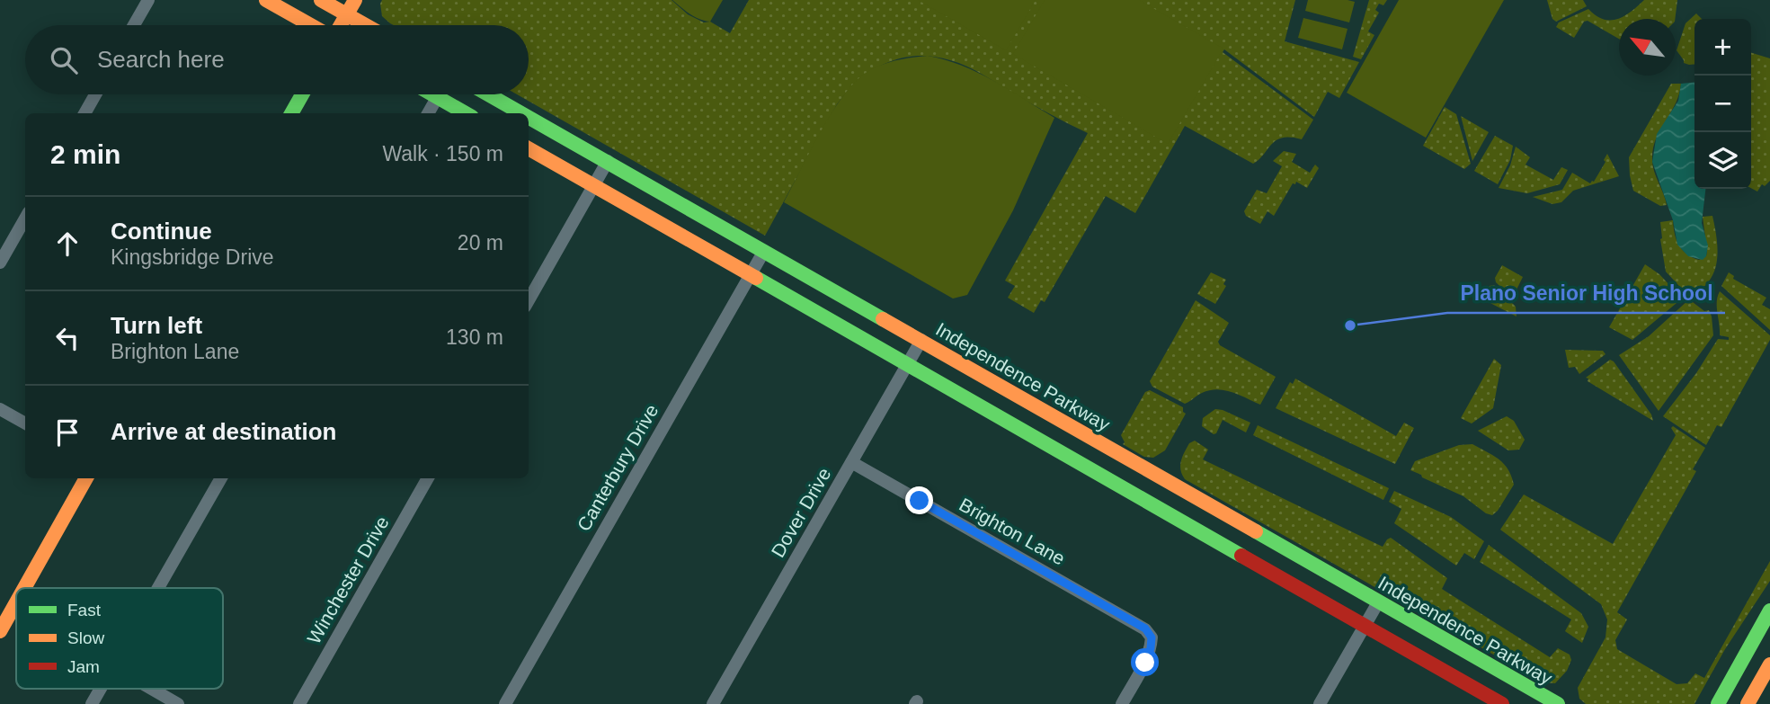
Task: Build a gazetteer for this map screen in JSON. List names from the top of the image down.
{
  "streets": {
    "main road": ["Independence Parkway"],
    "street": [
      "Canterbury Drive",
      "Dover Drive",
      "Brighton Lane",
      "Winchester Drive"
    ]
  },
  "crossings": [
    ["Independence Parkway", "Canterbury Drive"],
    ["Independence Parkway", "Dover Drive"],
    ["Dover Drive", "Brighton Lane"]
  ],
  "places": ["Plano Senior High School"],
  "legend": ["Fast", "Slow", "Jam"],
  "north": "top left",
  "page": {
    "map_buttons": ["+", "−"],
    "search": "Search here",
    "heading": ["2 min", "Walk · 150 m"],
    "list": [
      ["Continue", "Kingsbridge Drive", "20 m"],
      ["Turn left", "Brighton Lane", "130 m"],
      "Arrive at destination"
    ]
  }
}
